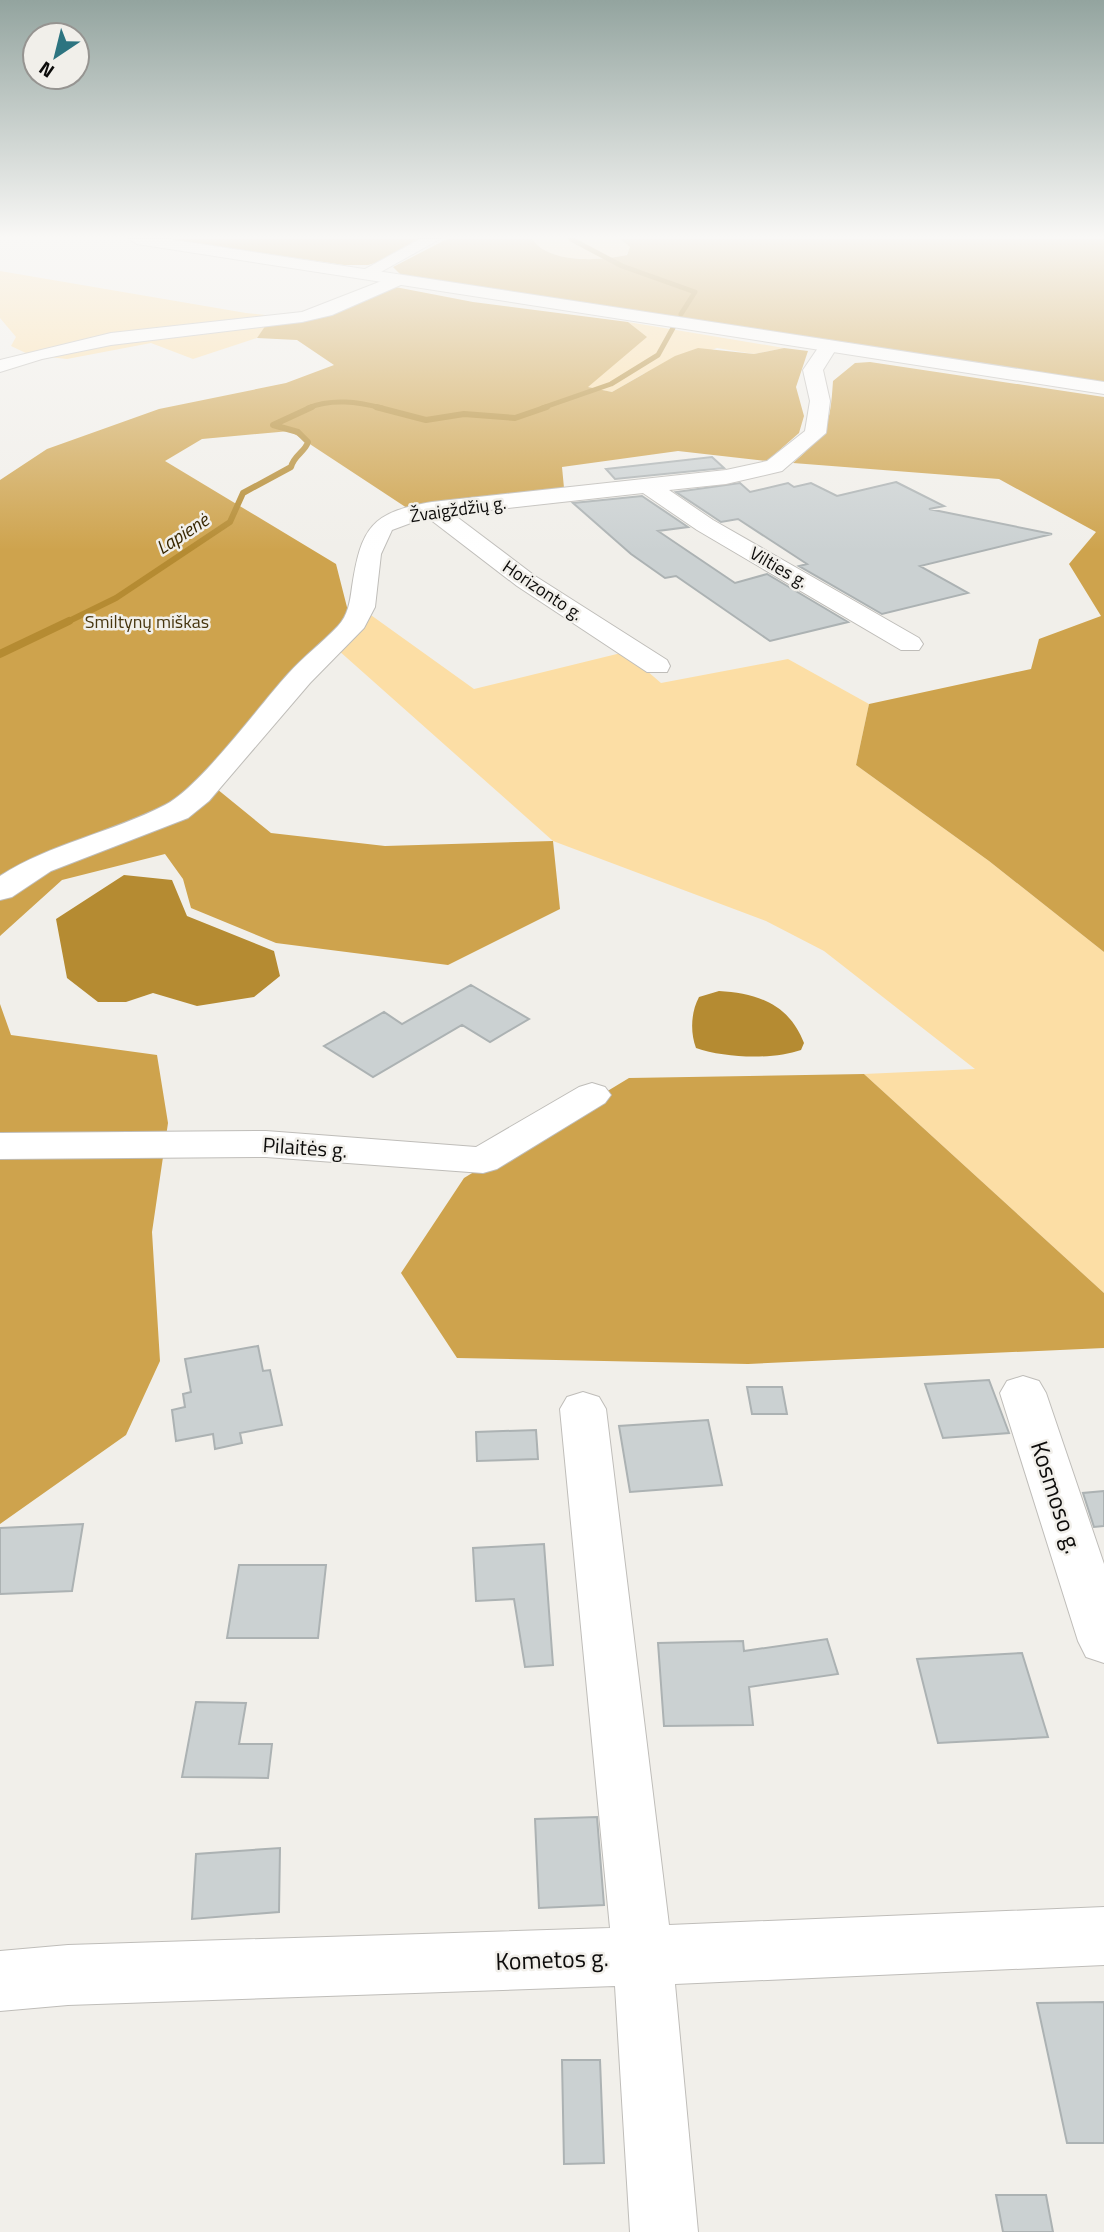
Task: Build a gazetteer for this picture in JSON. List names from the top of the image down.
{
  "streets": {
    "street": [
      "Žvaigždžių g.",
      "Vilties g.",
      "Horizonto g.",
      "Pilaitės g.",
      "Kosmoso g.",
      "Kometos g."
    ]
  },
  "crossings": [
    ["Žvaigždžių g.", "Vilties g."],
    ["Žvaigždžių g.", "Horizonto g."]
  ],
  "water": ["Lapienė"],
  "parks": ["Smiltynų miškas"],
  "north": "bottom left"
}
